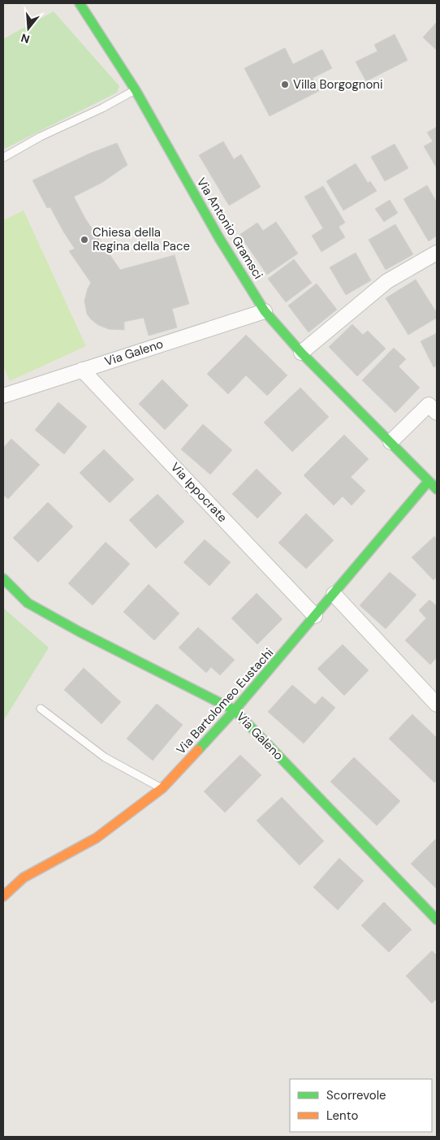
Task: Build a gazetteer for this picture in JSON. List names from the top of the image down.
{
  "streets": {
    "street": [
      "Via Antonio Gramsci",
      "Via Galeno",
      "Via Ippocrate",
      "Via Bartolomeo Eustachi"
    ]
  },
  "crossings": [
    ["Via Antonio Gramsci", "Via Galeno"],
    ["Via Antonio Gramsci", "Via Bartolomeo Eustachi"],
    ["Via Galeno", "Via Ippocrate"],
    ["Via Galeno", "Via Bartolomeo Eustachi"],
    ["Via Ippocrate", "Via Bartolomeo Eustachi"]
  ],
  "places": ["Villa Borgognoni", "Chiesa della Regina della Pace"],
  "legend": ["Scorrevole", "Lento"],
  "north": "bottom"
}
